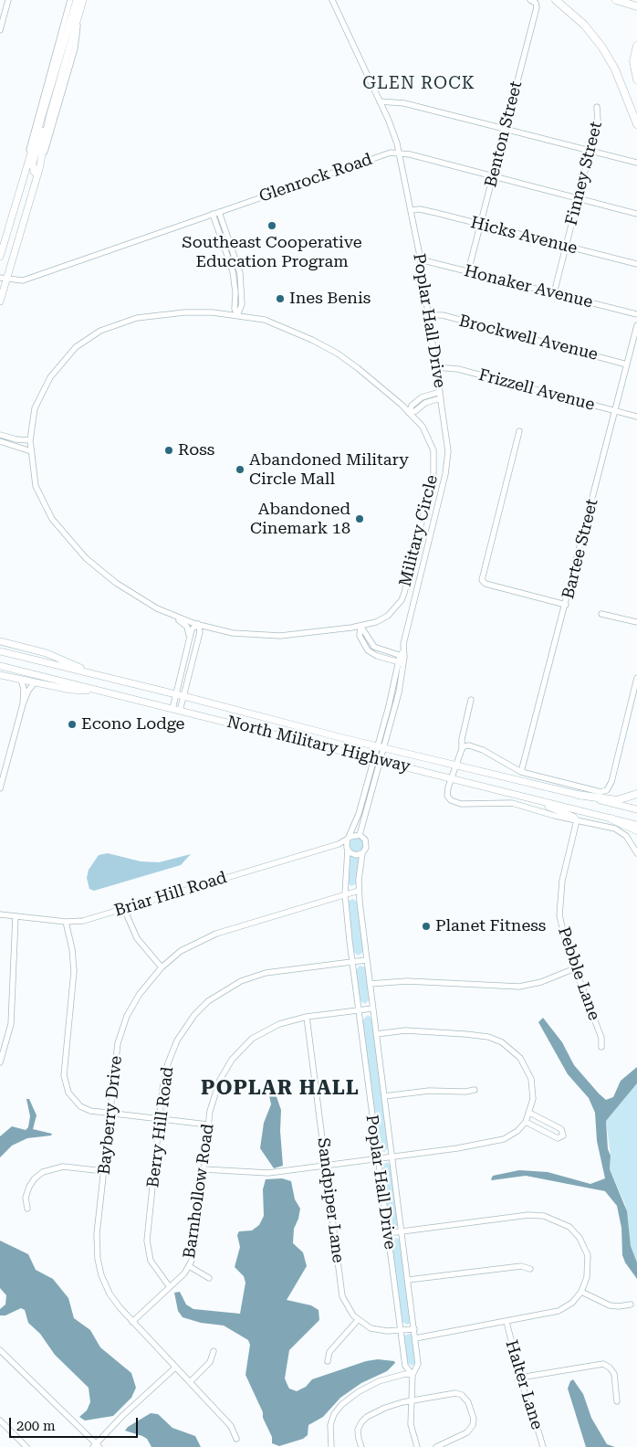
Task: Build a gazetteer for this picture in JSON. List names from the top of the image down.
{
  "streets": {
    "main road": ["North Military Highway"],
    "street": [
      "Benton Street",
      "Finney Street",
      "Glenrock Road",
      "Hicks Avenue",
      "Honaker Avenue",
      "Poplar Hall Drive",
      "Brockwell Avenue",
      "Frizzell Avenue",
      "Military Circle",
      "Bartee Street",
      "Briar Hill Road",
      "Pebble Lane",
      "Bayberry Drive",
      "Berry Hill Road",
      "Barnhollow Road",
      "Sandpiper Lane",
      "Halter Lane"
    ]
  },
  "crossings": [
    ["Benton Street", "Glenrock Road"],
    ["Benton Street", "Hicks Avenue"],
    ["Benton Street", "Honaker Avenue"],
    ["Finney Street", "Glenrock Road"],
    ["Finney Street", "Hicks Avenue"],
    ["Finney Street", "Honaker Avenue"],
    ["Glenrock Road", "Poplar Hall Drive"],
    ["Hicks Avenue", "Poplar Hall Drive"],
    ["Honaker Avenue", "Poplar Hall Drive"],
    ["Poplar Hall Drive", "Brockwell Avenue"],
    ["Poplar Hall Drive", "Frizzell Avenue"],
    ["Poplar Hall Drive", "North Military Highway"],
    ["Poplar Hall Drive", "Briar Hill Road"],
    ["Poplar Hall Drive", "Bayberry Drive"],
    ["Poplar Hall Drive", "Berry Hill Road"],
    ["Poplar Hall Drive", "Barnhollow Road"],
    ["Poplar Hall Drive", "Sandpiper Lane"],
    ["Brockwell Avenue", "Bartee Street"],
    ["Frizzell Avenue", "Bartee Street"],
    ["Bayberry Drive", "Barnhollow Road"],
    ["Berry Hill Road", "Barnhollow Road"],
    ["Barnhollow Road", "Sandpiper Lane"]
  ],
  "districts": ["GLEN ROCK", "POPLAR HALL"],
  "places": [
    "Southeast Cooperative Education Program",
    "Ines Benis",
    "Ross",
    "Abandoned Military Circle Mall",
    "Abandoned Cinemark 18",
    "Econo Lodge",
    "Planet Fitness"
  ],
  "scale_bar": "200 m"
}
